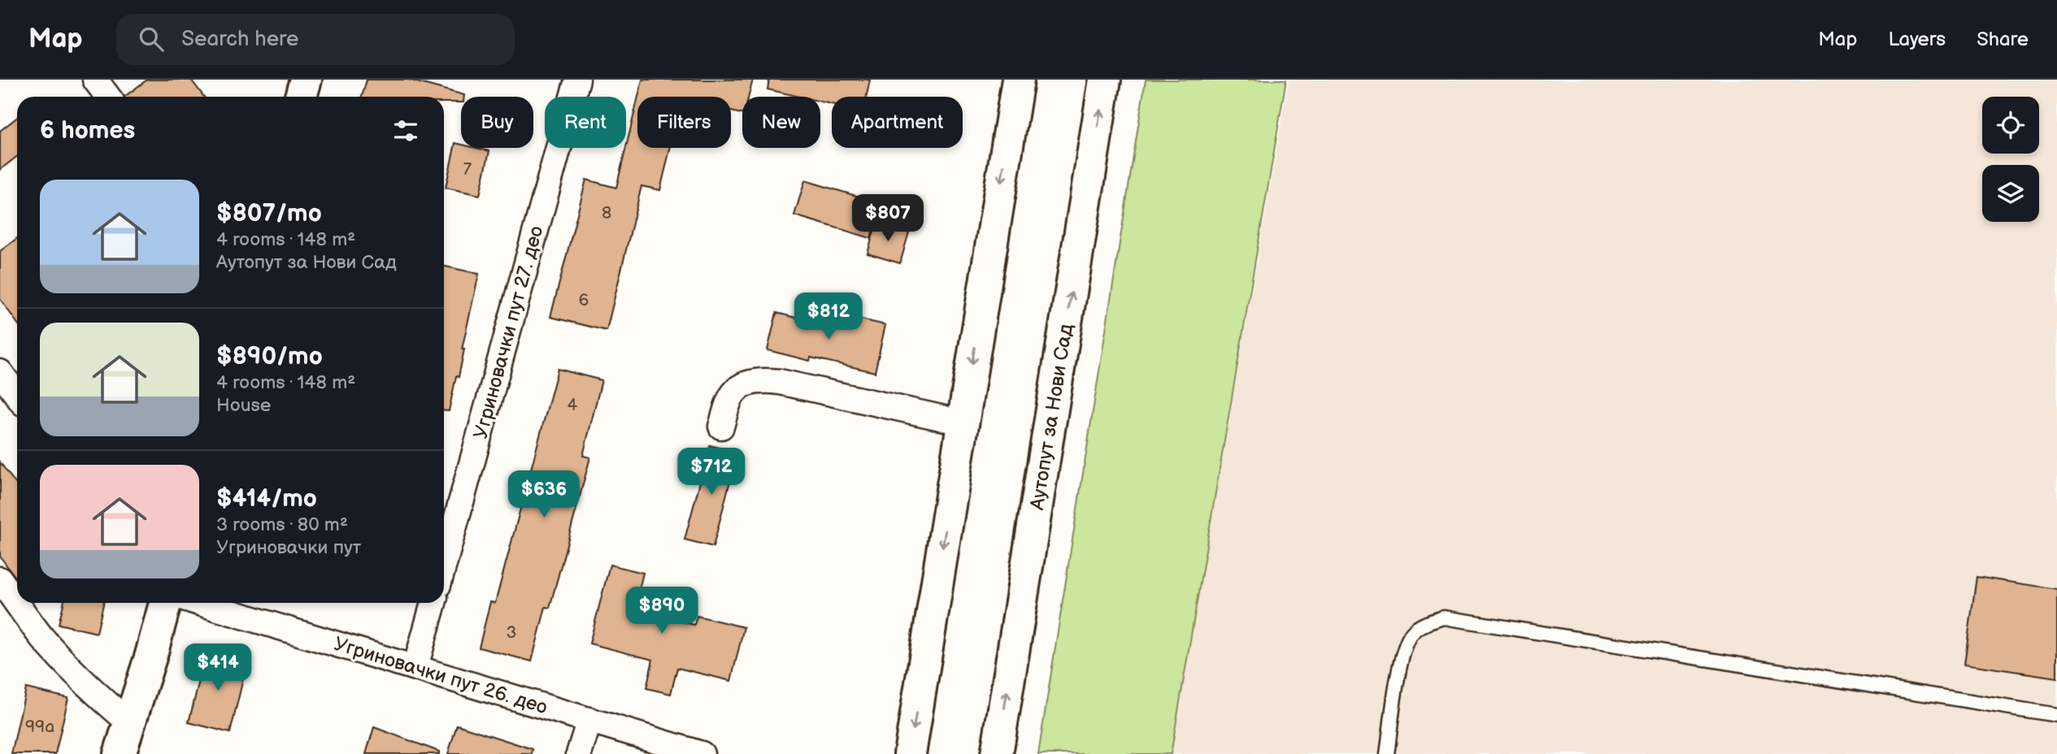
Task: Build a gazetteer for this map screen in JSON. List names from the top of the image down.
{
  "streets": {
    "main road": ["Аутопут за Нови Сад"],
    "street": ["Угриновачки пут 27. део", "Угриновачки пут 26. део"]
  },
  "house_numbers": [
    "7",
    "8",
    "6",
    "4",
    "3",
    "99a"
  ],
  "page": {
    "header": "Map",
    "search": "Search here",
    "nav": ["Map", "Layers", "Share"],
    "chip": [
      "Buy",
      "Rent",
      "Filters",
      "New",
      "Apartment"
    ],
    "heading": "6 homes",
    "list": [
      {
        "name": "$807/mo",
        "note": "4 rooms · 148 m² · Аутопут за Нови Сад"
      },
      {
        "name": "$890/mo",
        "note": "4 rooms · 148 m² · House"
      },
      {
        "name": "$414/mo",
        "note": "3 rooms · 80 m² · Угриновачки пут"
      }
    ],
    "price": [
      "$807",
      "$812",
      "$712",
      "$636",
      "$890",
      "$414"
    ]
  }
}
